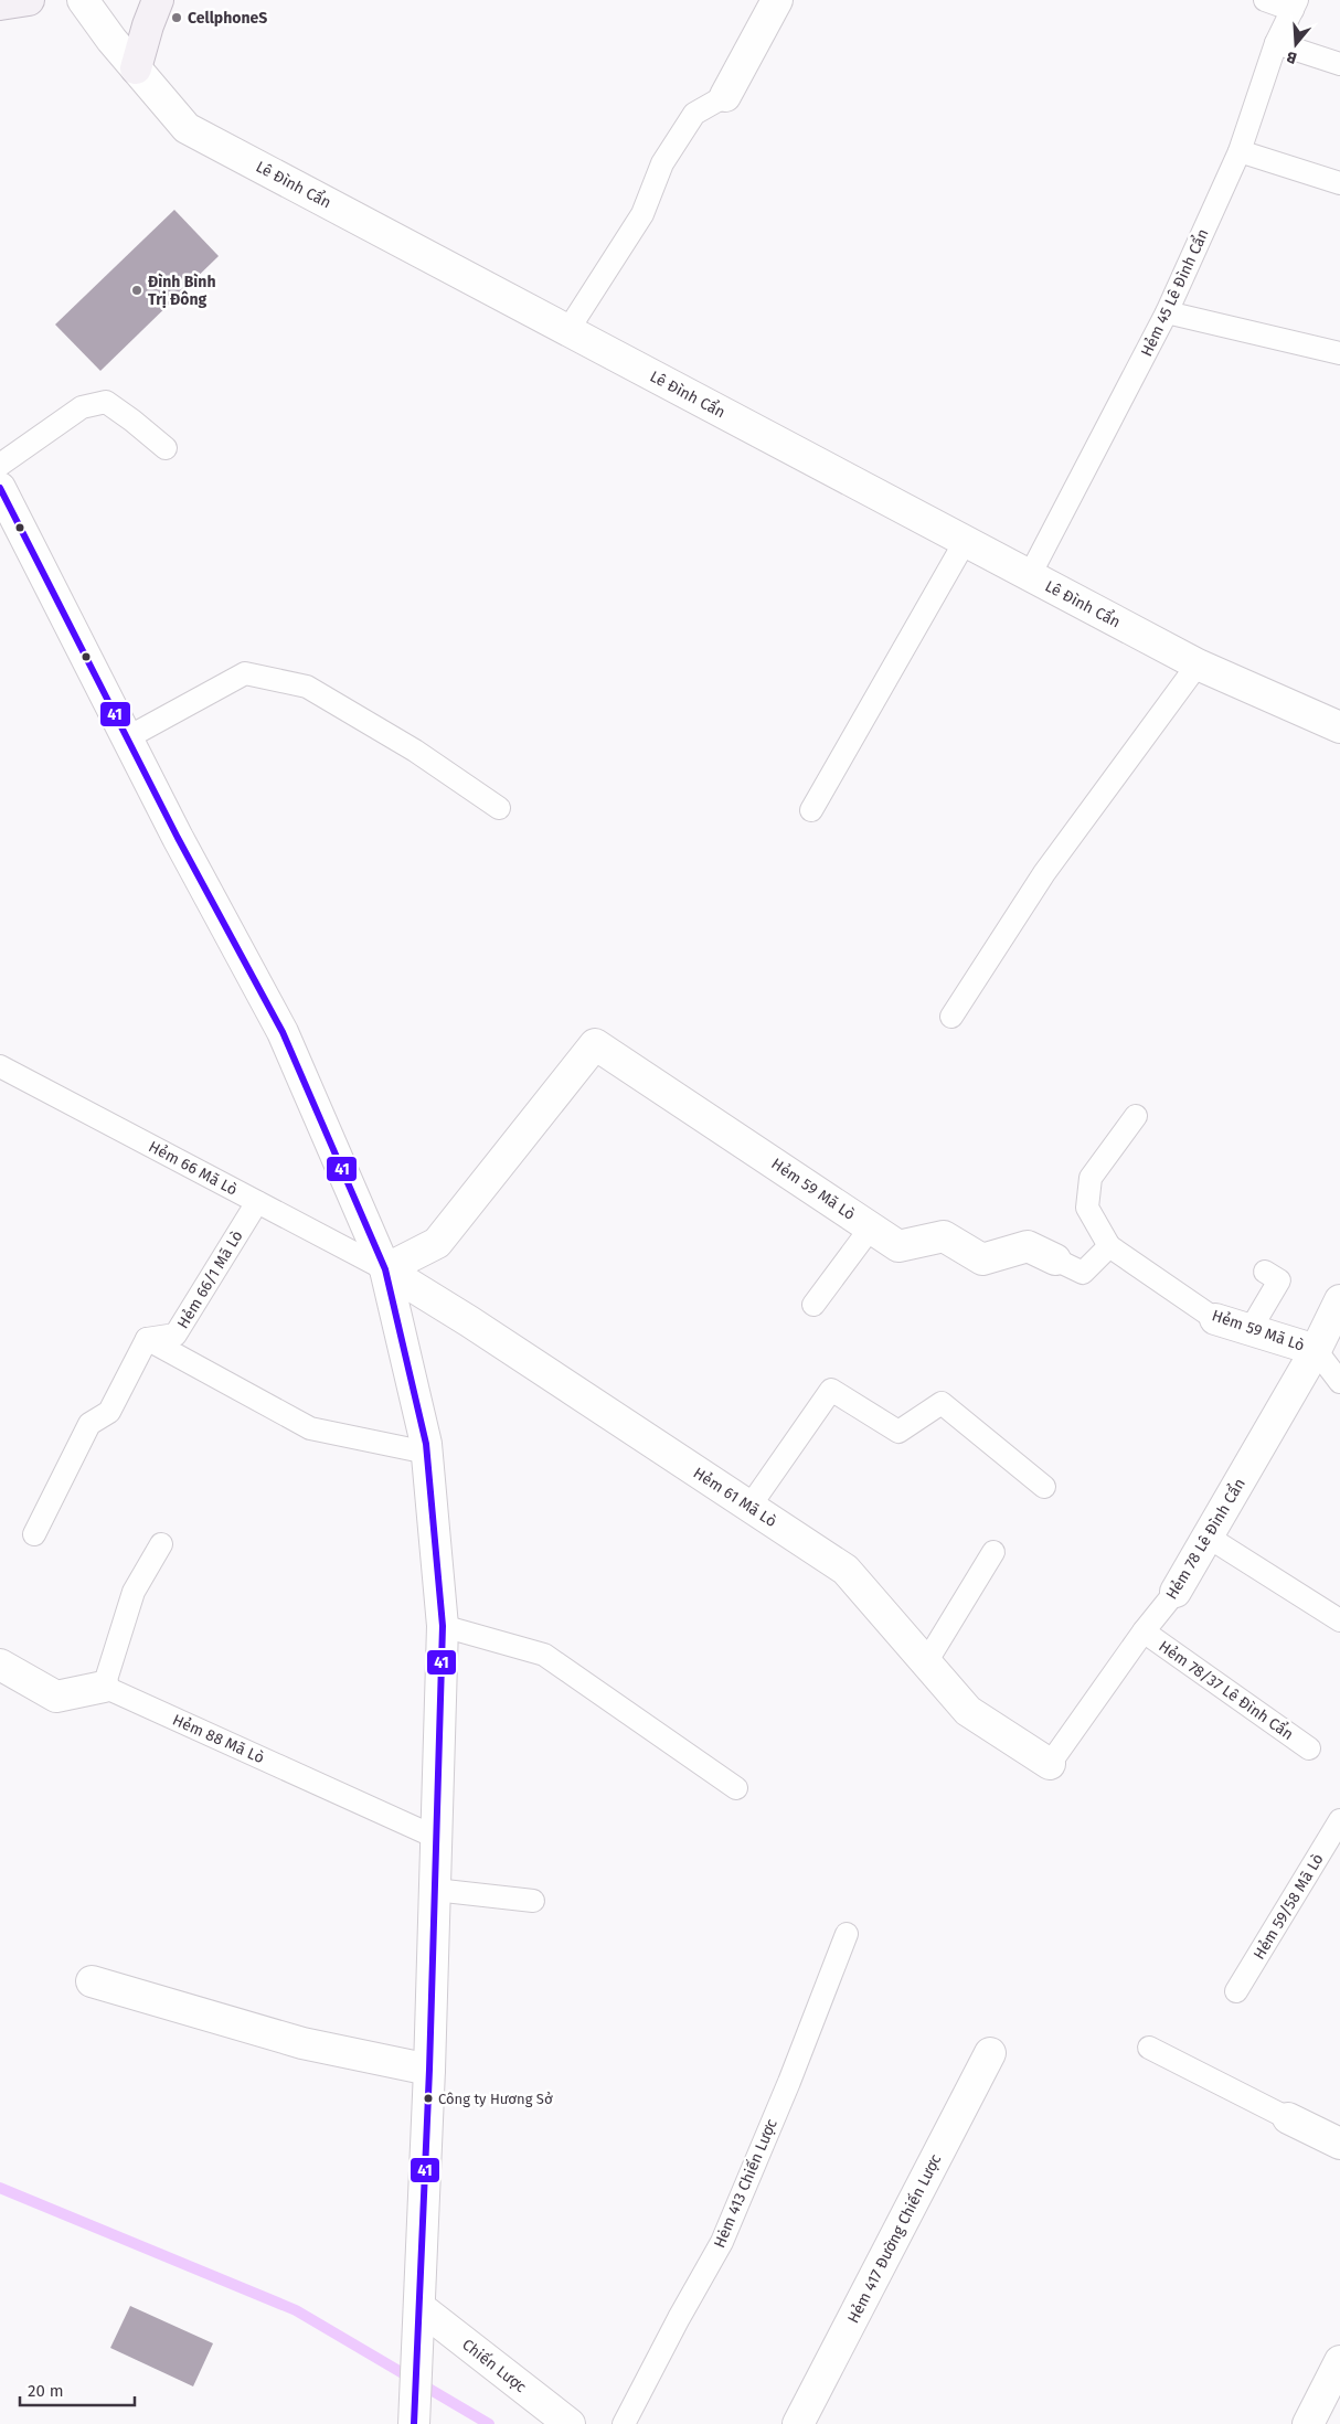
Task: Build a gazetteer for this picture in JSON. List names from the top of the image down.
{
  "streets": {
    "street": [
      "Lê Đình Cẩn",
      "Hẻm 59 Mã Lò",
      "Hẻm 61 Mã Lò",
      "Hẻm 78 Lê Đình Cẩn",
      "Hẻm 417 Đường Chiến Lược",
      "Chiến Lược"
    ],
    "lane": [
      "Hẻm 45 Lê Đình Cẩn",
      "Hẻm 66 Mã Lò",
      "Hẻm 66/1 Mã Lò",
      "Hẻm 78/37 Lê Đình Cẩn",
      "Hẻm 88 Mã Lò",
      "Hẻm 59/58 Mã Lò",
      "Hėm 413 Chiến Lược"
    ]
  },
  "crossings": [
    ["Lê Đình Cẩn", "Hẻm 45 Lê Đình Cẩn"],
    ["Hẻm 66 Mã Lò", "Hẻm 59 Mã Lò"],
    ["Hẻm 66 Mã Lò", "Hẻm 66/1 Mã Lò"],
    ["Hẻm 66 Mã Lò", "Hẻm 61 Mã Lò"],
    ["Hẻm 59 Mã Lò", "Hẻm 61 Mã Lò"],
    ["Hẻm 59 Mã Lò", "Hẻm 78 Lê Đình Cẩn"],
    ["Hẻm 61 Mã Lò", "Hẻm 78 Lê Đình Cẩn"],
    ["Hẻm 78 Lê Đình Cẩn", "Hẻm 78/37 Lê Đình Cẩn"]
  ],
  "places": ["CellphoneS", "Đình Bình Trị Đông", "Công ty Hương Sở"],
  "lines": ["transit line 41"],
  "scale_bar": "20 m",
  "north": "bottom"
}
